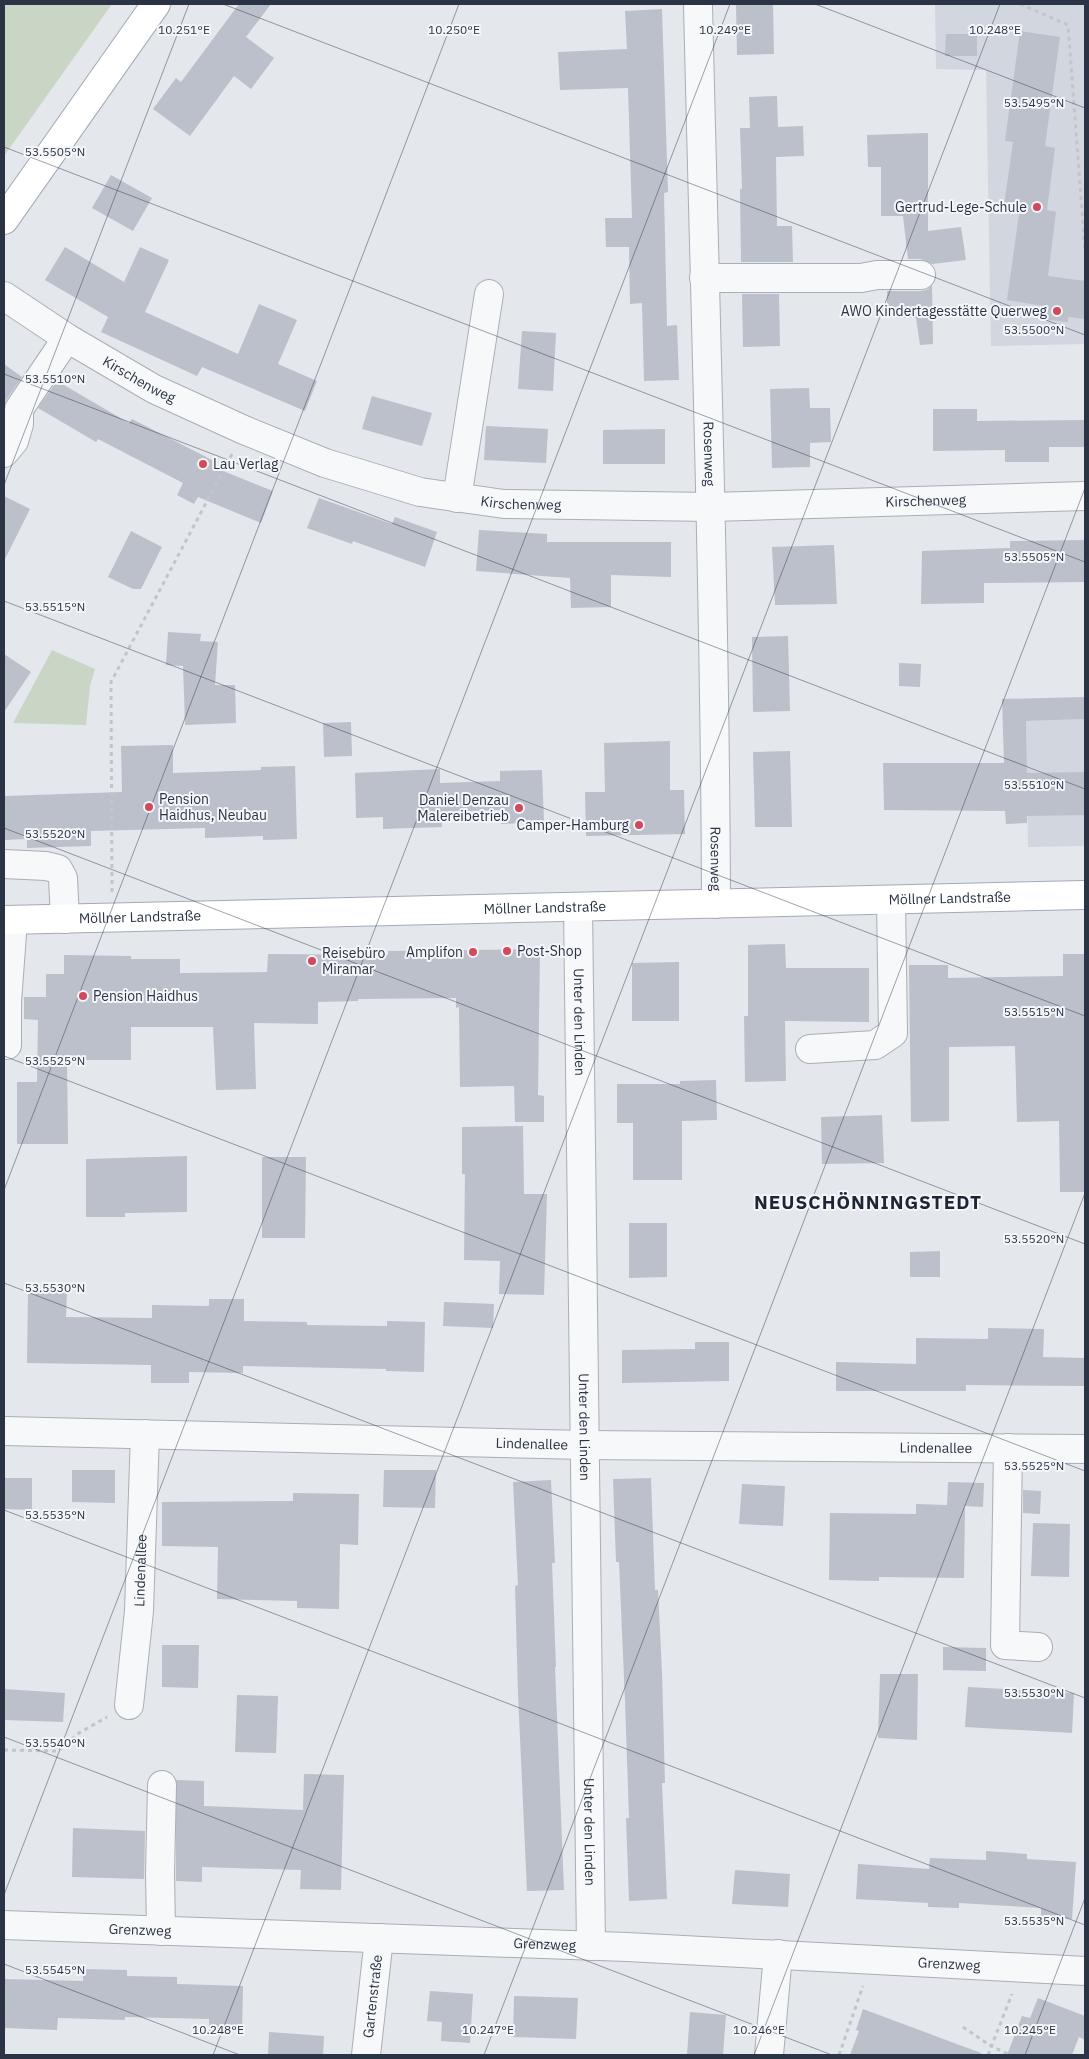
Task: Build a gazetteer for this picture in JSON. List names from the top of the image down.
{
  "streets": {
    "main road": ["Möllner Landstraße"],
    "street": [
      "Kirschenweg",
      "Rosenweg",
      "Unter den Linden",
      "Lindenallee",
      "Grenzweg",
      "Gartenstraße"
    ]
  },
  "crossings": [
    ["Kirschenweg", "Rosenweg"],
    ["Rosenweg", "Möllner Landstraße"],
    ["Möllner Landstraße", "Unter den Linden"],
    ["Unter den Linden", "Lindenallee"],
    ["Unter den Linden", "Grenzweg"],
    ["Grenzweg", "Gartenstraße"]
  ],
  "districts": ["NEUSCHÖNNINGSTEDT"],
  "places": [
    "Gertrud-Lege-Schule",
    "AWO Kindertagesstätte Querweg",
    "Lau Verlag",
    "Pension Haidhus, Neubau",
    "Daniel Denzau Malereibetrieb",
    "Camper-Hamburg",
    "Post-Shop",
    "Amplifon",
    "Reisebüro Miramar",
    "Pension Haidhus"
  ],
  "coordinates": [
    "10.251°E",
    "10.250°E",
    "10.249°E",
    "10.248°E",
    "53.5495°N",
    "53.5505°N",
    "53.5500°N",
    "53.5510°N",
    "53.5515°N",
    "53.5520°N",
    "53.5525°N",
    "53.5530°N",
    "53.5535°N",
    "53.5540°N",
    "53.5545°N",
    "10.247°E",
    "10.246°E",
    "10.245°E"
  ]
}
